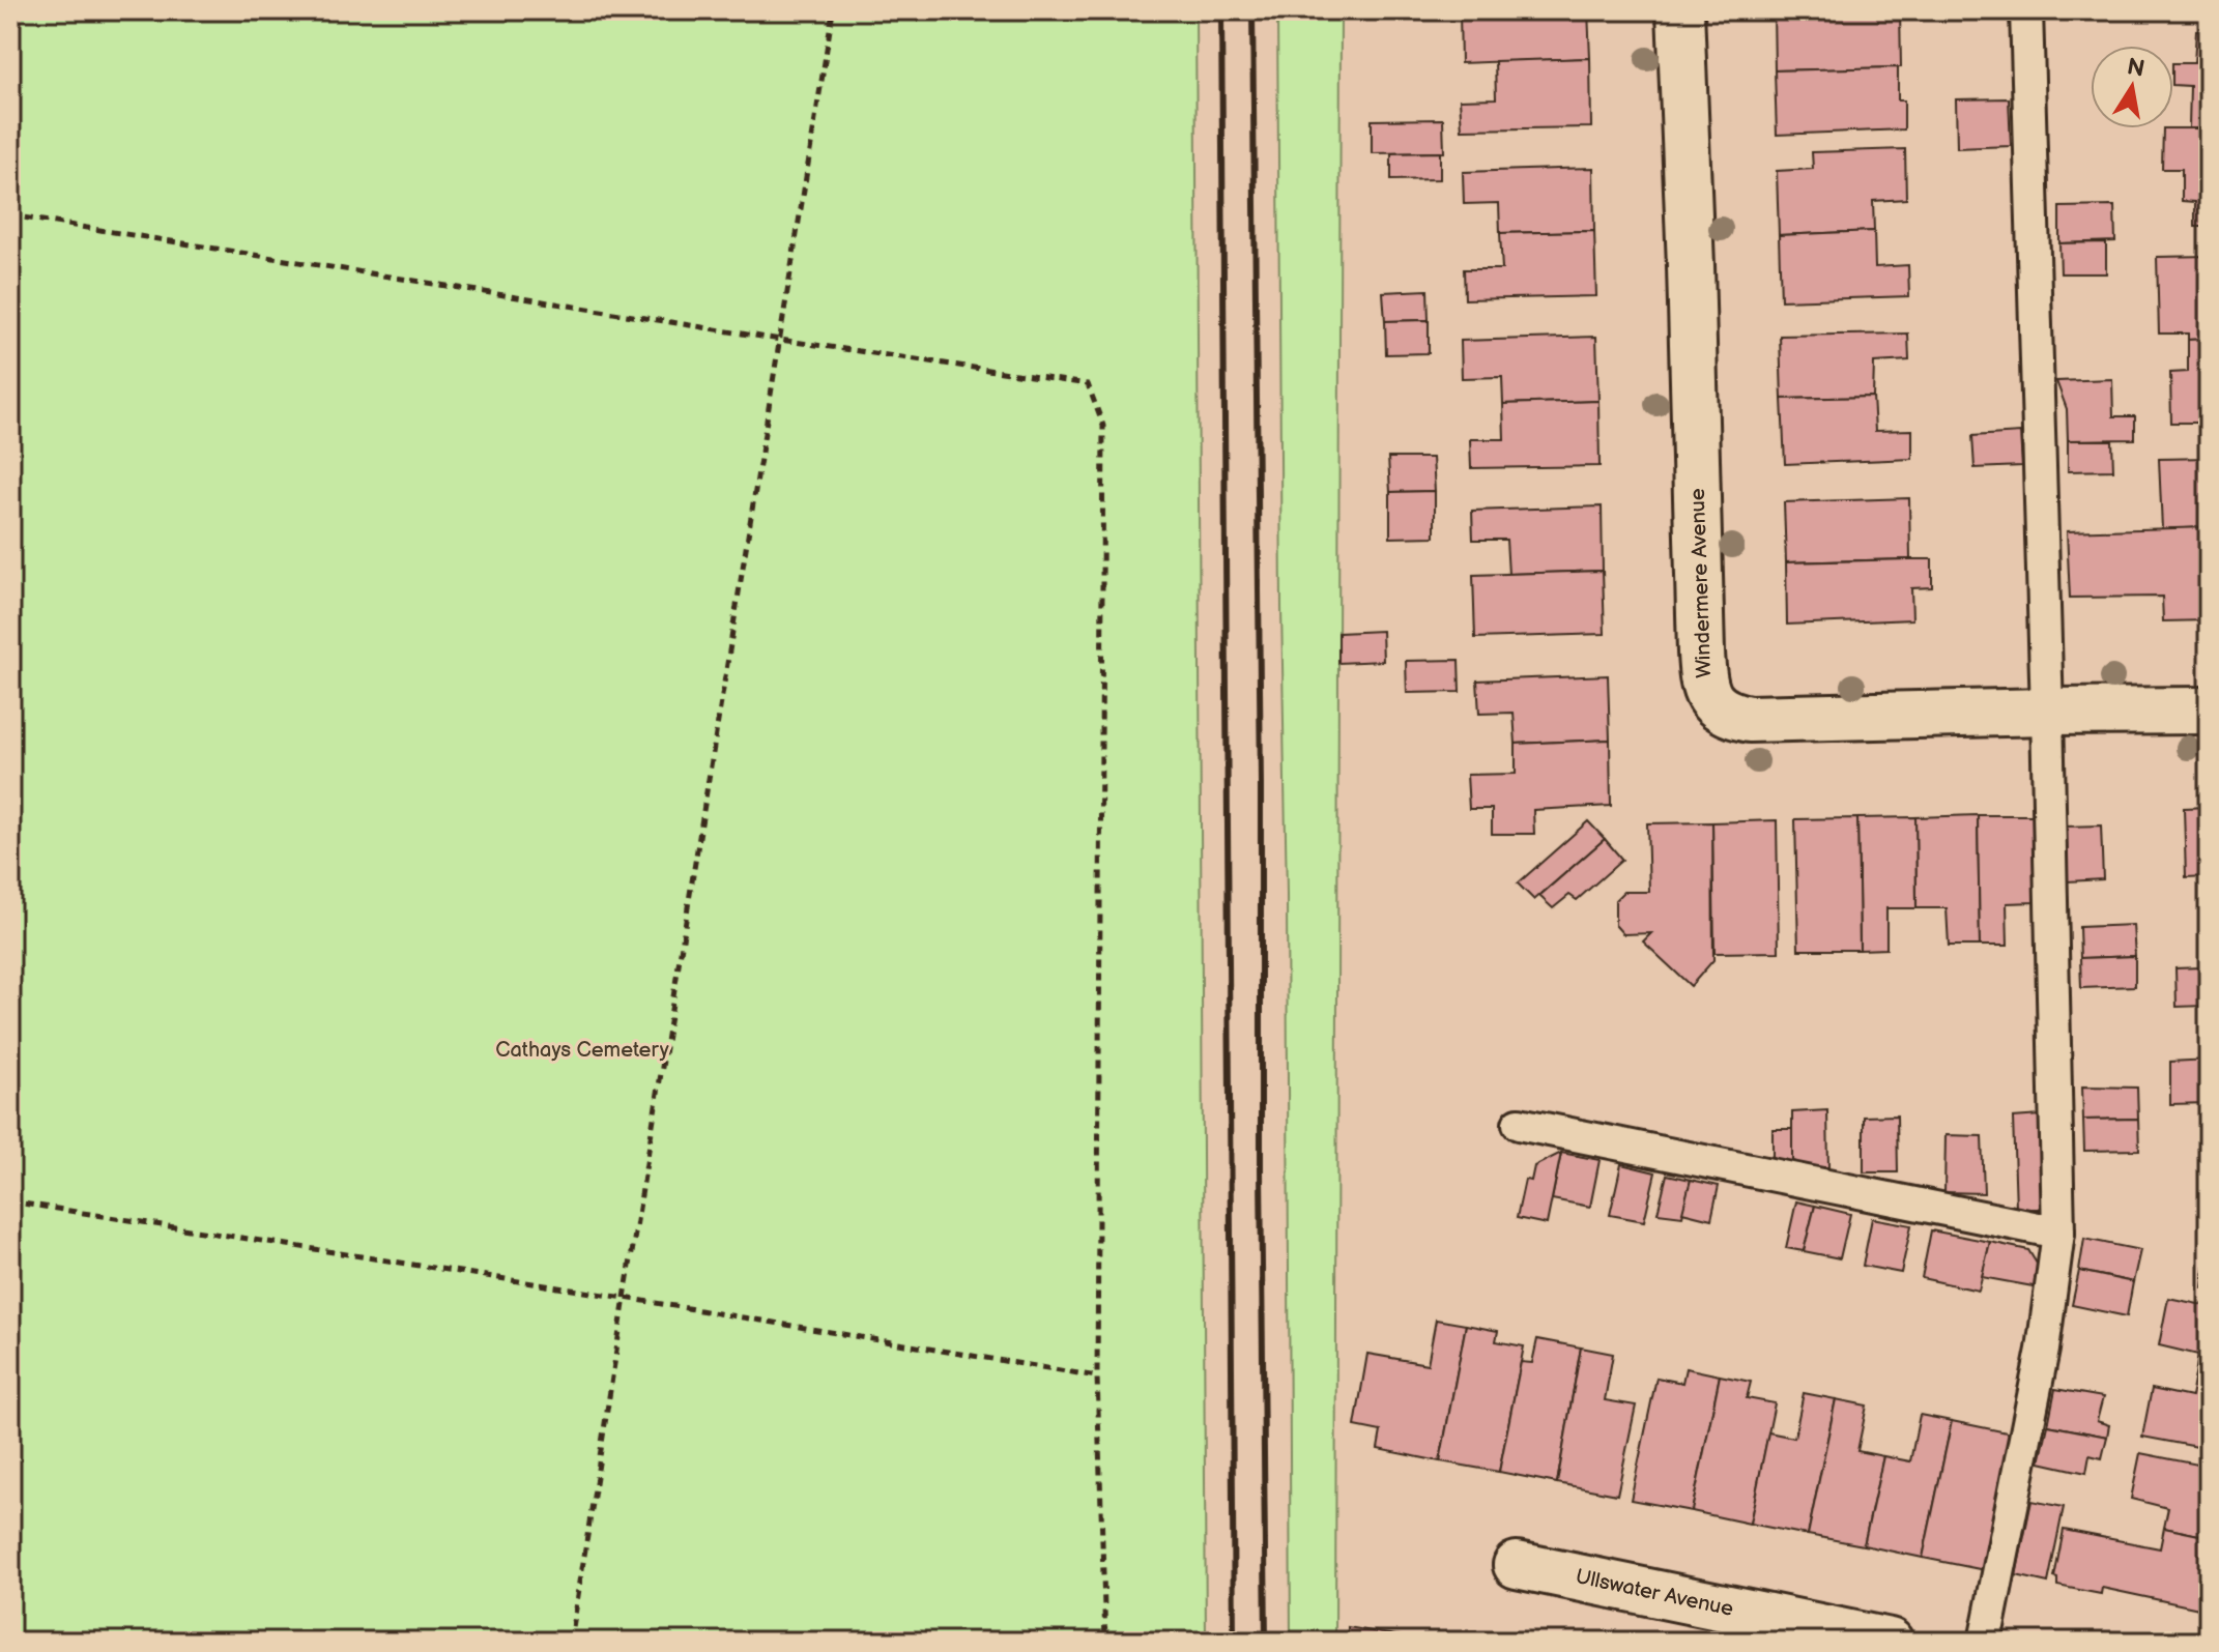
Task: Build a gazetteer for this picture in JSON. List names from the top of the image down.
{
  "streets": {
    "street": ["Windermere Avenue", "Ullswater Avenue"]
  },
  "parks": ["Cathays Cemetery"],
  "north": "top"
}
